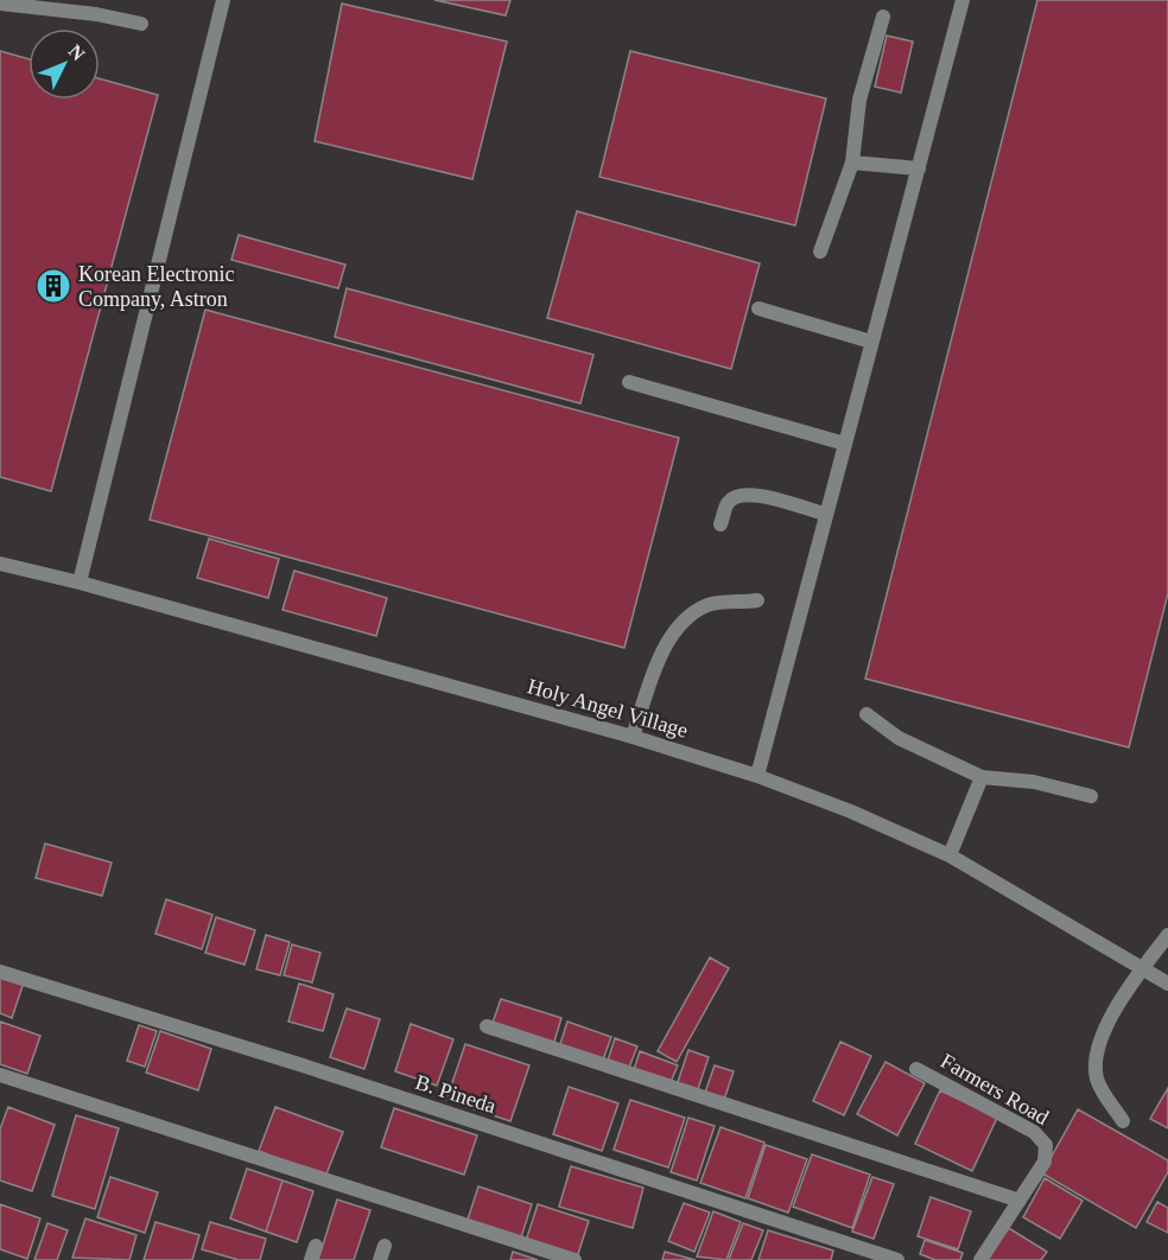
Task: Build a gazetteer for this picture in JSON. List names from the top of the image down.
{
  "streets": {
    "street": ["Holy Angel Village", "Farmers Road", "B. Pineda"]
  },
  "places": {
    "building": ["Korean Electronic Company, Astron"]
  },
  "north": "top right"
}
